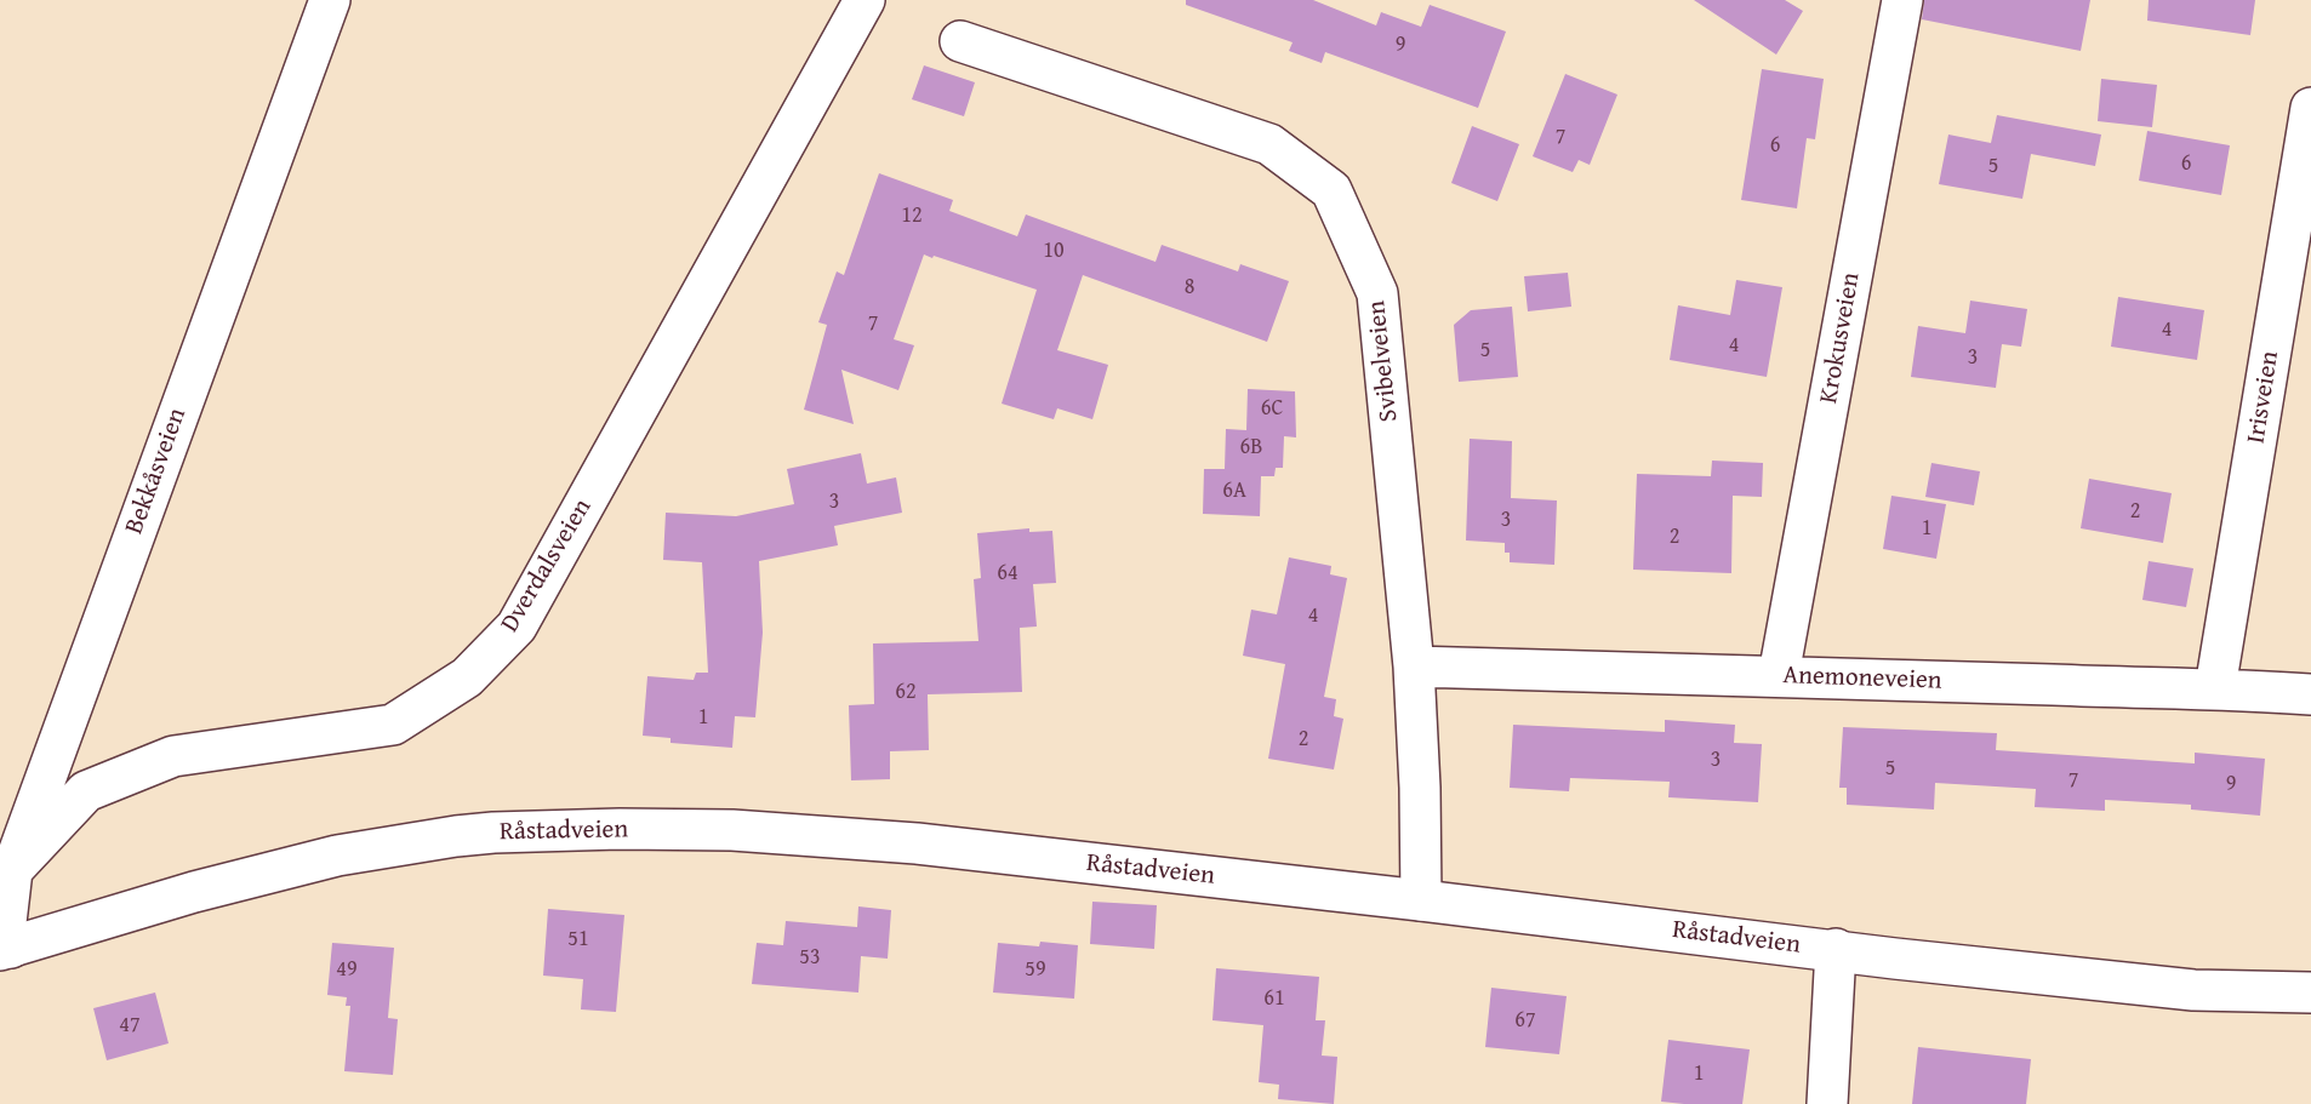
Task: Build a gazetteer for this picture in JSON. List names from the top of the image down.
{
  "streets": {
    "street": [
      "Krokusveien",
      "Svibelveien",
      "Irisveien",
      "Bekkåsveien",
      "Dverdalsveien",
      "Anemoneveien",
      "Råstadveien"
    ]
  },
  "crossings": [
    ["Krokusveien", "Anemoneveien"],
    ["Svibelveien", "Anemoneveien"],
    ["Svibelveien", "Råstadveien"],
    ["Irisveien", "Anemoneveien"],
    ["Bekkåsveien", "Dverdalsveien"],
    ["Bekkåsveien", "Råstadveien"]
  ],
  "house_numbers": [
    "9",
    "7",
    "6",
    "6",
    "5",
    "12",
    "10",
    "8",
    "7",
    "4",
    "4",
    "5",
    "3",
    "6C",
    "6B",
    "6A",
    "3",
    "2",
    "3",
    "1",
    "2",
    "64",
    "4",
    "62",
    "1",
    "2",
    "3",
    "5",
    "7",
    "9",
    "51",
    "53",
    "49",
    "59",
    "61",
    "67",
    "47",
    "1"
  ]
}
